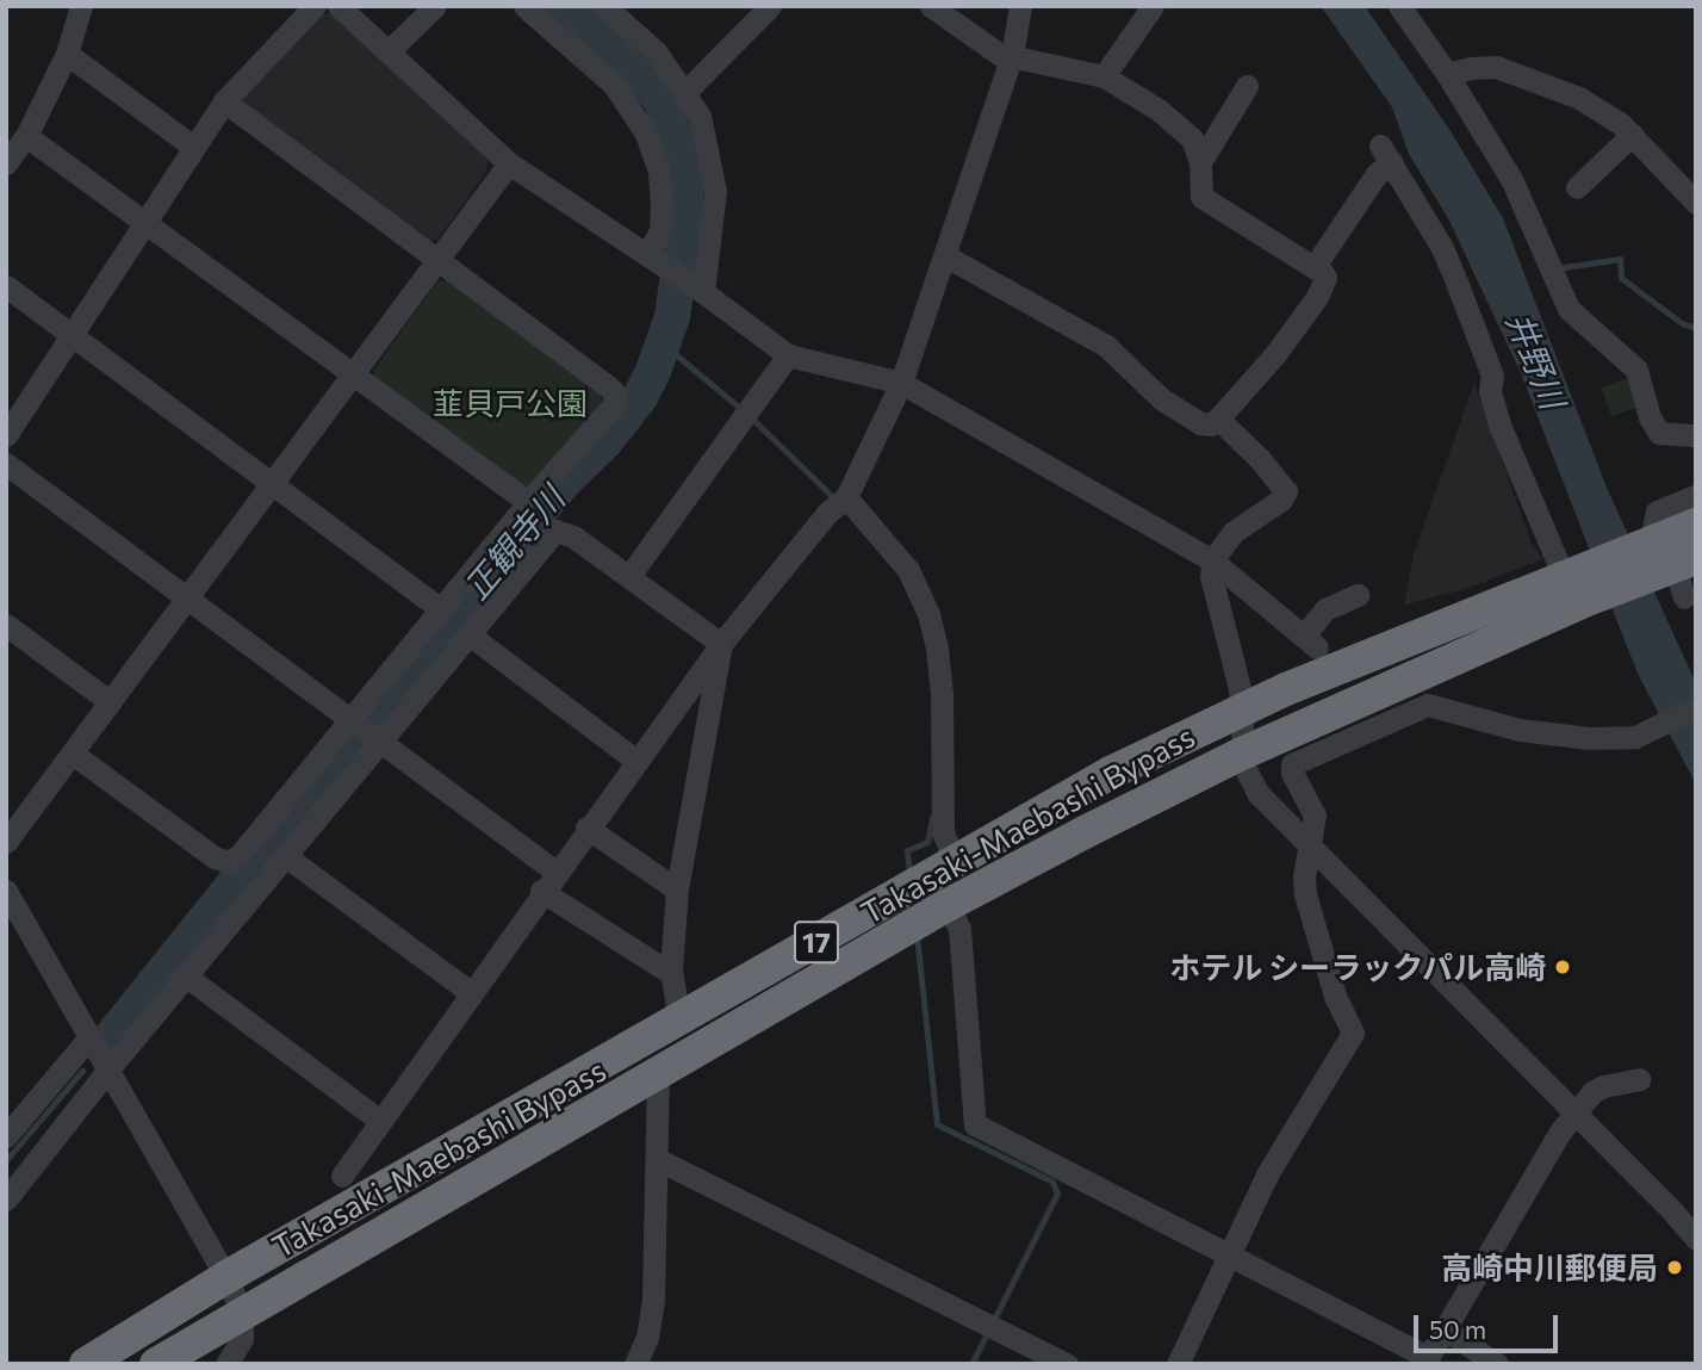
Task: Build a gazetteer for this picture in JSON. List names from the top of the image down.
{
  "streets": {
    "highway": ["Takasaki-Maebashi Bypass", "17"]
  },
  "water": ["井野川", "正観寺川"],
  "parks": ["韮貝戸公園"],
  "places": ["ホテル シーラックパル高崎", "高崎中川郵便局"],
  "scale_bar": "50 m"
}
